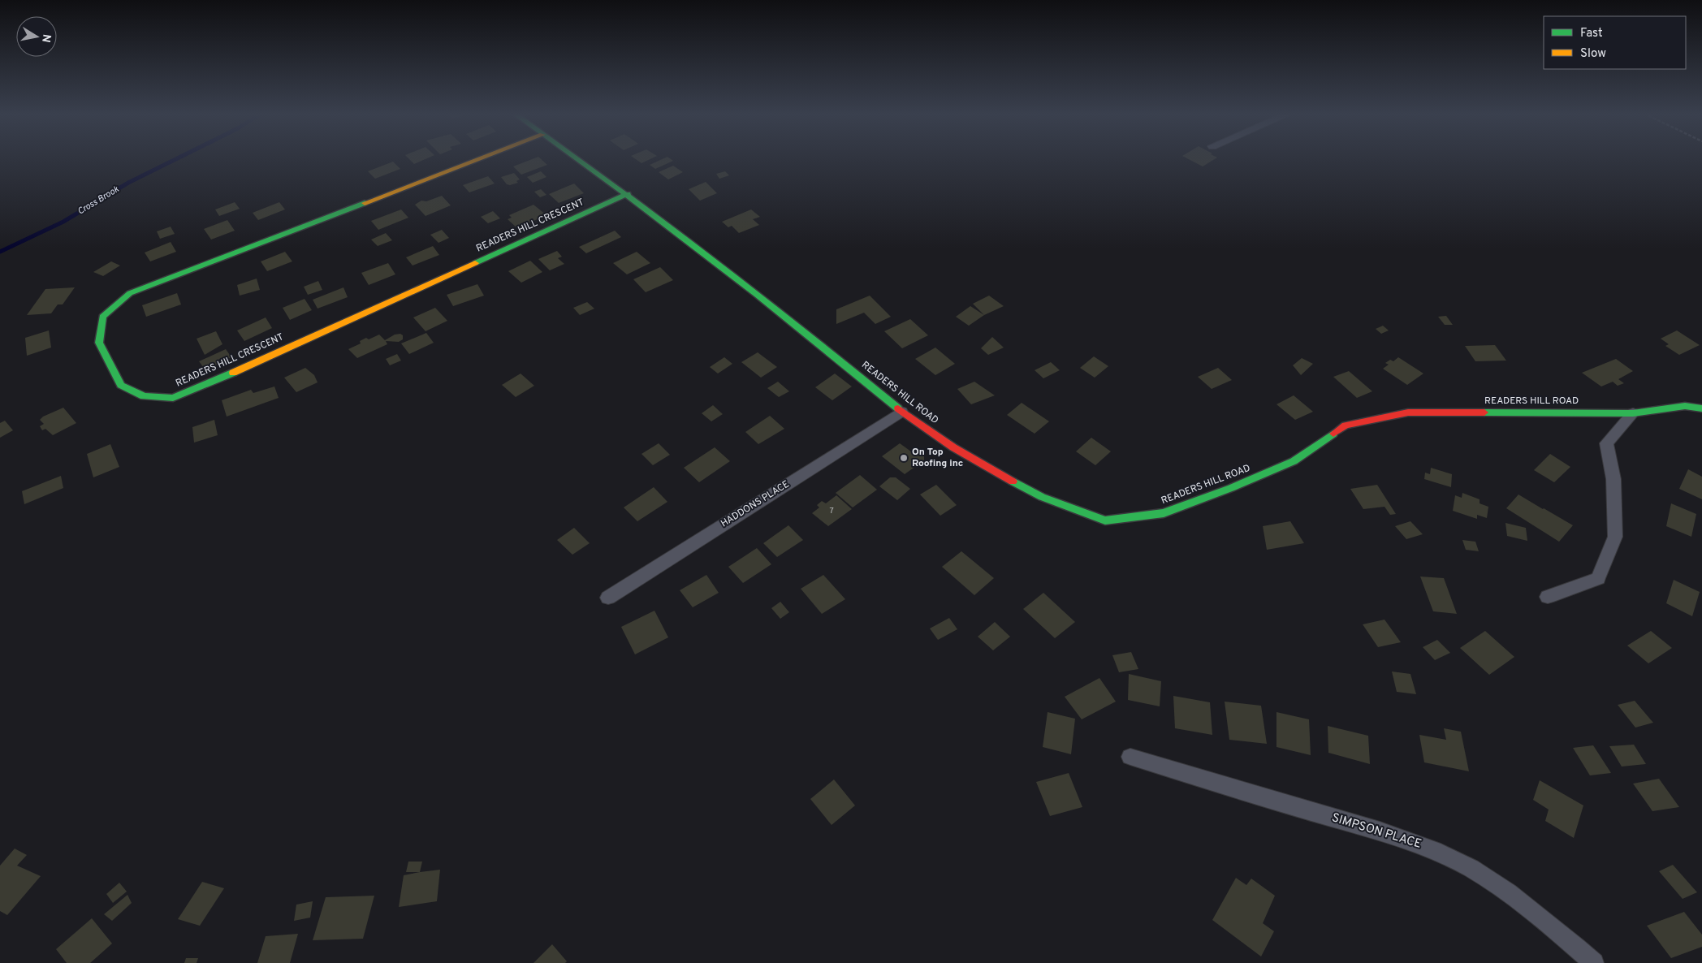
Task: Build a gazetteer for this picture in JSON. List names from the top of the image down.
{
  "streets": {
    "street": [
      "READERS HILL CRESCENT",
      "READERS HILL ROAD",
      "HADDONS PLACE",
      "SIMPSON PLACE"
    ]
  },
  "crossings": [
    ["READERS HILL CRESCENT", "READERS HILL ROAD"],
    ["READERS HILL ROAD", "HADDONS PLACE"]
  ],
  "water": ["Cross Brook"],
  "places": ["On Top Roofing inc"],
  "house_numbers": ["7"],
  "legend": ["Fast", "Slow"],
  "north": "right"
}
